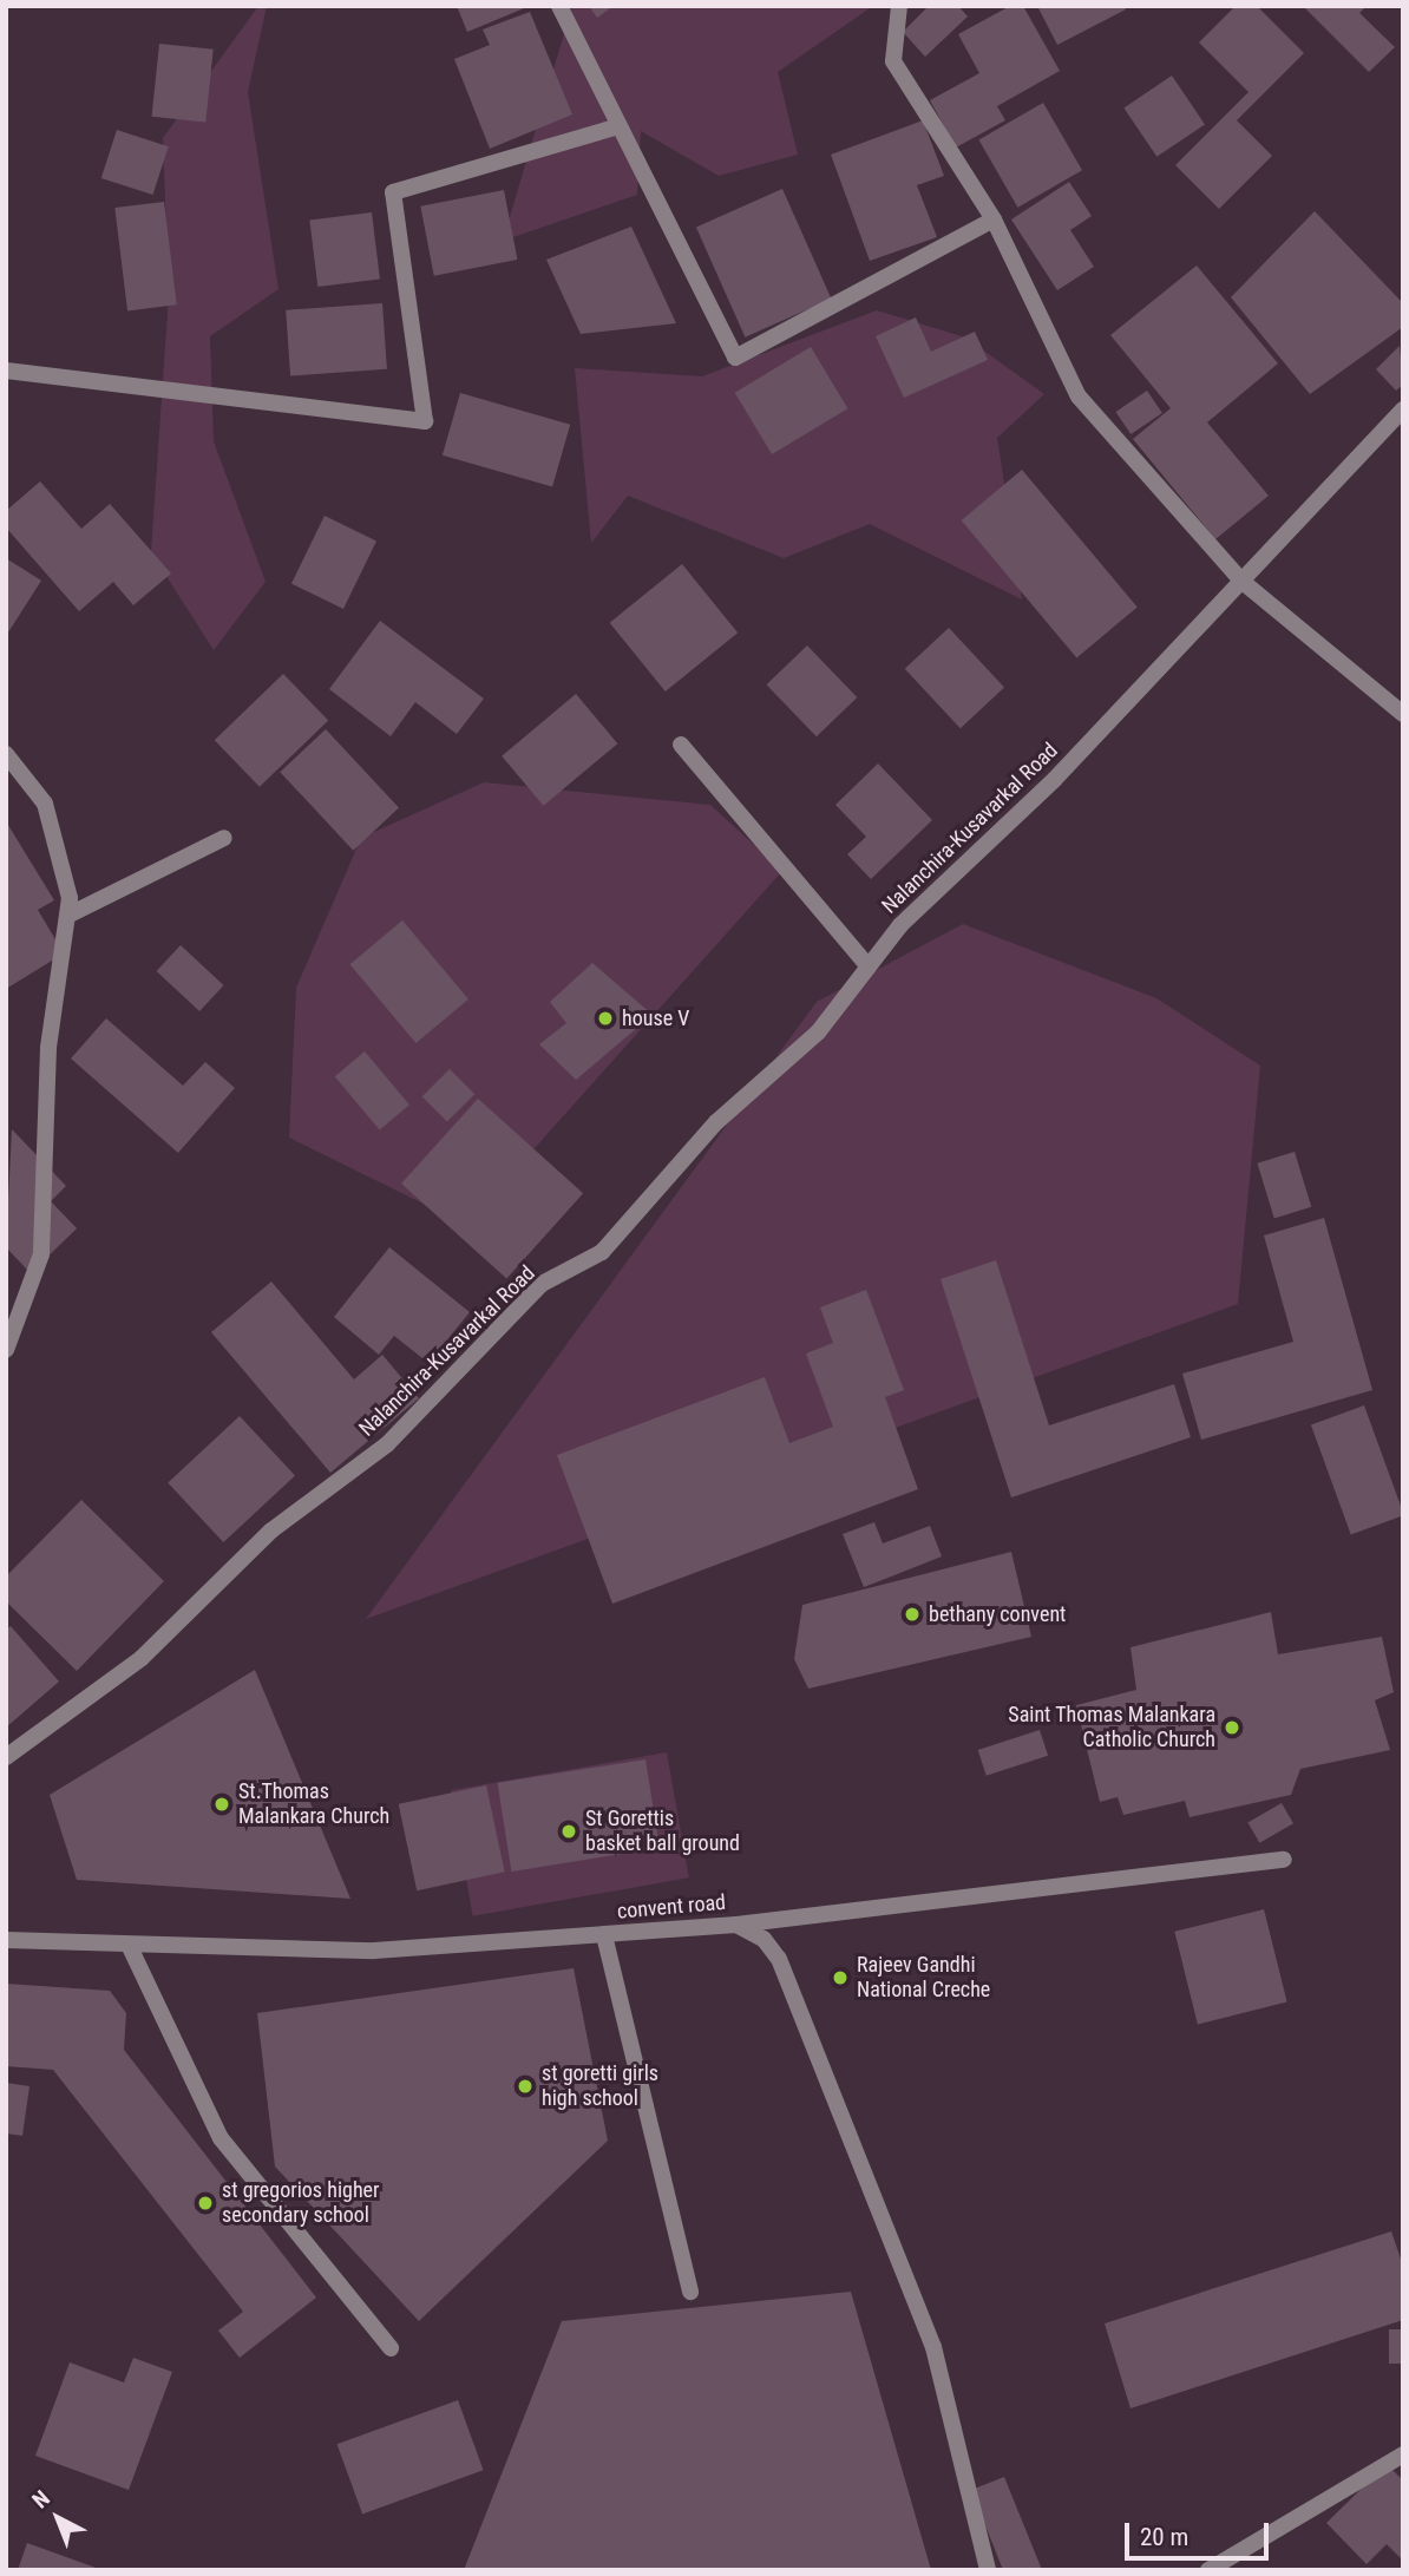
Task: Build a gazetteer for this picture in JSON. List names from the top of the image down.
{
  "streets": {
    "street": ["Nalanchira-Kusavarkal Road", "convent road"]
  },
  "places": [
    "house V",
    "bethany convent",
    "Saint Thomas Malankara Catholic Church",
    "St.Thomas Malankara Church",
    "St Gorettis basket ball ground",
    "Rajeev Gandhi National Creche",
    "st goretti girls high school",
    "st gregorios higher secondary school"
  ],
  "scale_bar": "20 m",
  "north": "top left"
}
